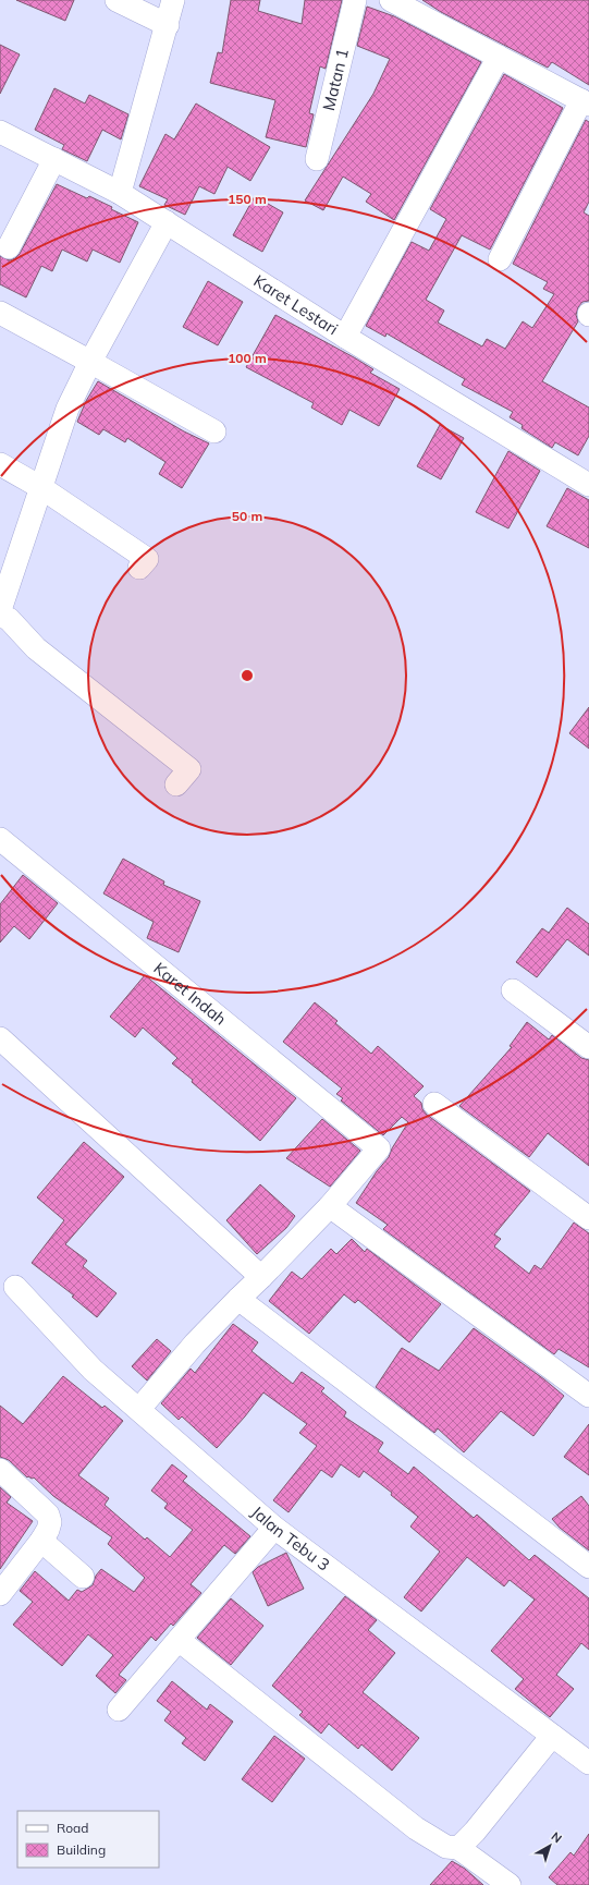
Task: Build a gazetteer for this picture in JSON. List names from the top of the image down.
{
  "streets": {
    "street": [
      "Matan 1",
      "Karet Lestari",
      "Karet Indah",
      "Jalan Tebu 3"
    ]
  },
  "legend": ["Road", "Building"],
  "north": "top right",
  "rings": ["150 m", "100 m", "50 m"]
}
